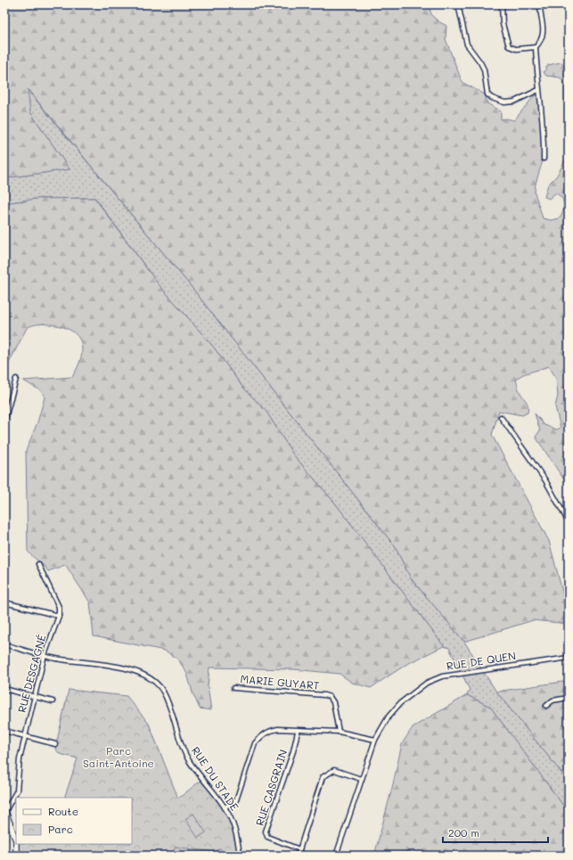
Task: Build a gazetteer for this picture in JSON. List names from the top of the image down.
{
  "streets": {
    "street": [
      "RUE DE QUEN",
      "RUE DESGAGNÉ",
      "MARIE GUYART",
      "RUE DU STADE",
      "RUE CASGRAIN"
    ]
  },
  "crossings": [
    ["RUE DESGAGNÉ", "RUE DU STADE"]
  ],
  "parks": ["Parc Saint-Antoine"],
  "legend": ["Route", "Parc"],
  "scale_bar": "200 m"
}
